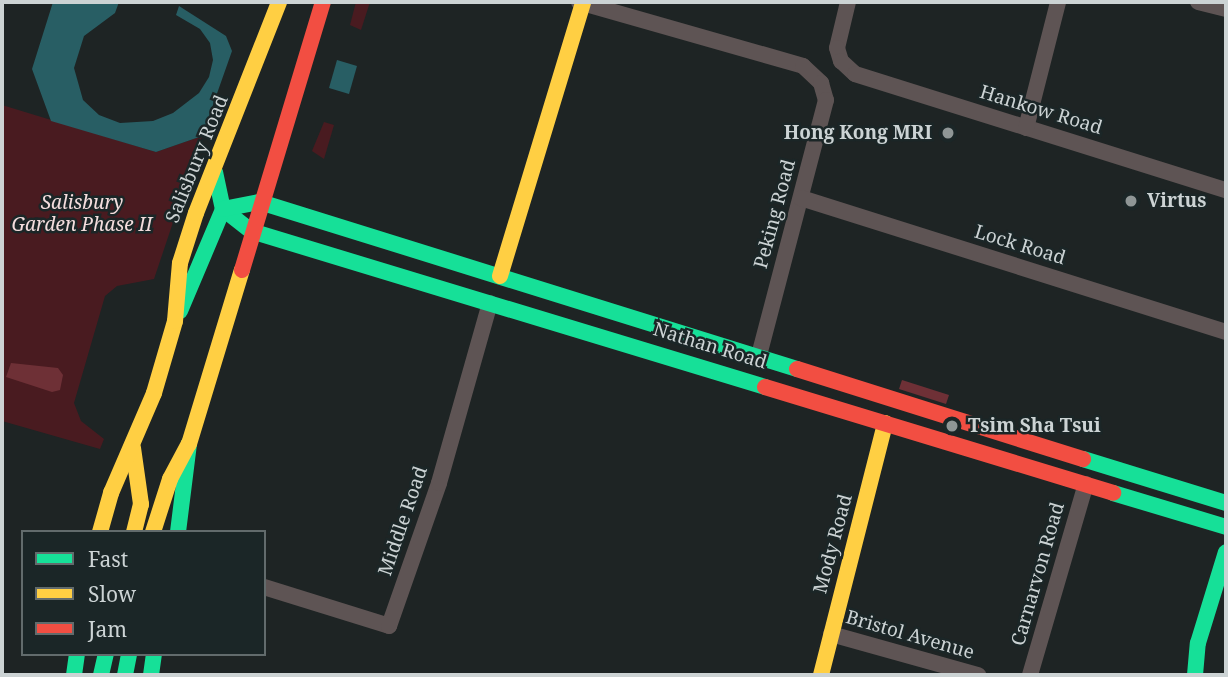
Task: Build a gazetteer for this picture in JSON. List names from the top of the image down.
{
  "streets": {
    "main road": ["Salisbury Road", "Nathan Road", "Mody Road"],
    "street": [
      "Hankow Road",
      "Peking Road",
      "Lock Road",
      "Middle Road",
      "Carnarvon Road",
      "Bristol Avenue"
    ]
  },
  "crossings": [
    ["Peking Road", "Lock Road"],
    ["Peking Road", "Nathan Road"],
    ["Nathan Road", "Middle Road"],
    ["Nathan Road", "Mody Road"],
    ["Nathan Road", "Carnarvon Road"],
    ["Mody Road", "Bristol Avenue"]
  ],
  "parks": ["Salisbury Garden Phase II"],
  "places": ["Hong Kong MRI", "Virtus", "Tsim Sha Tsui"],
  "legend": ["Fast", "Slow", "Jam"]
}
